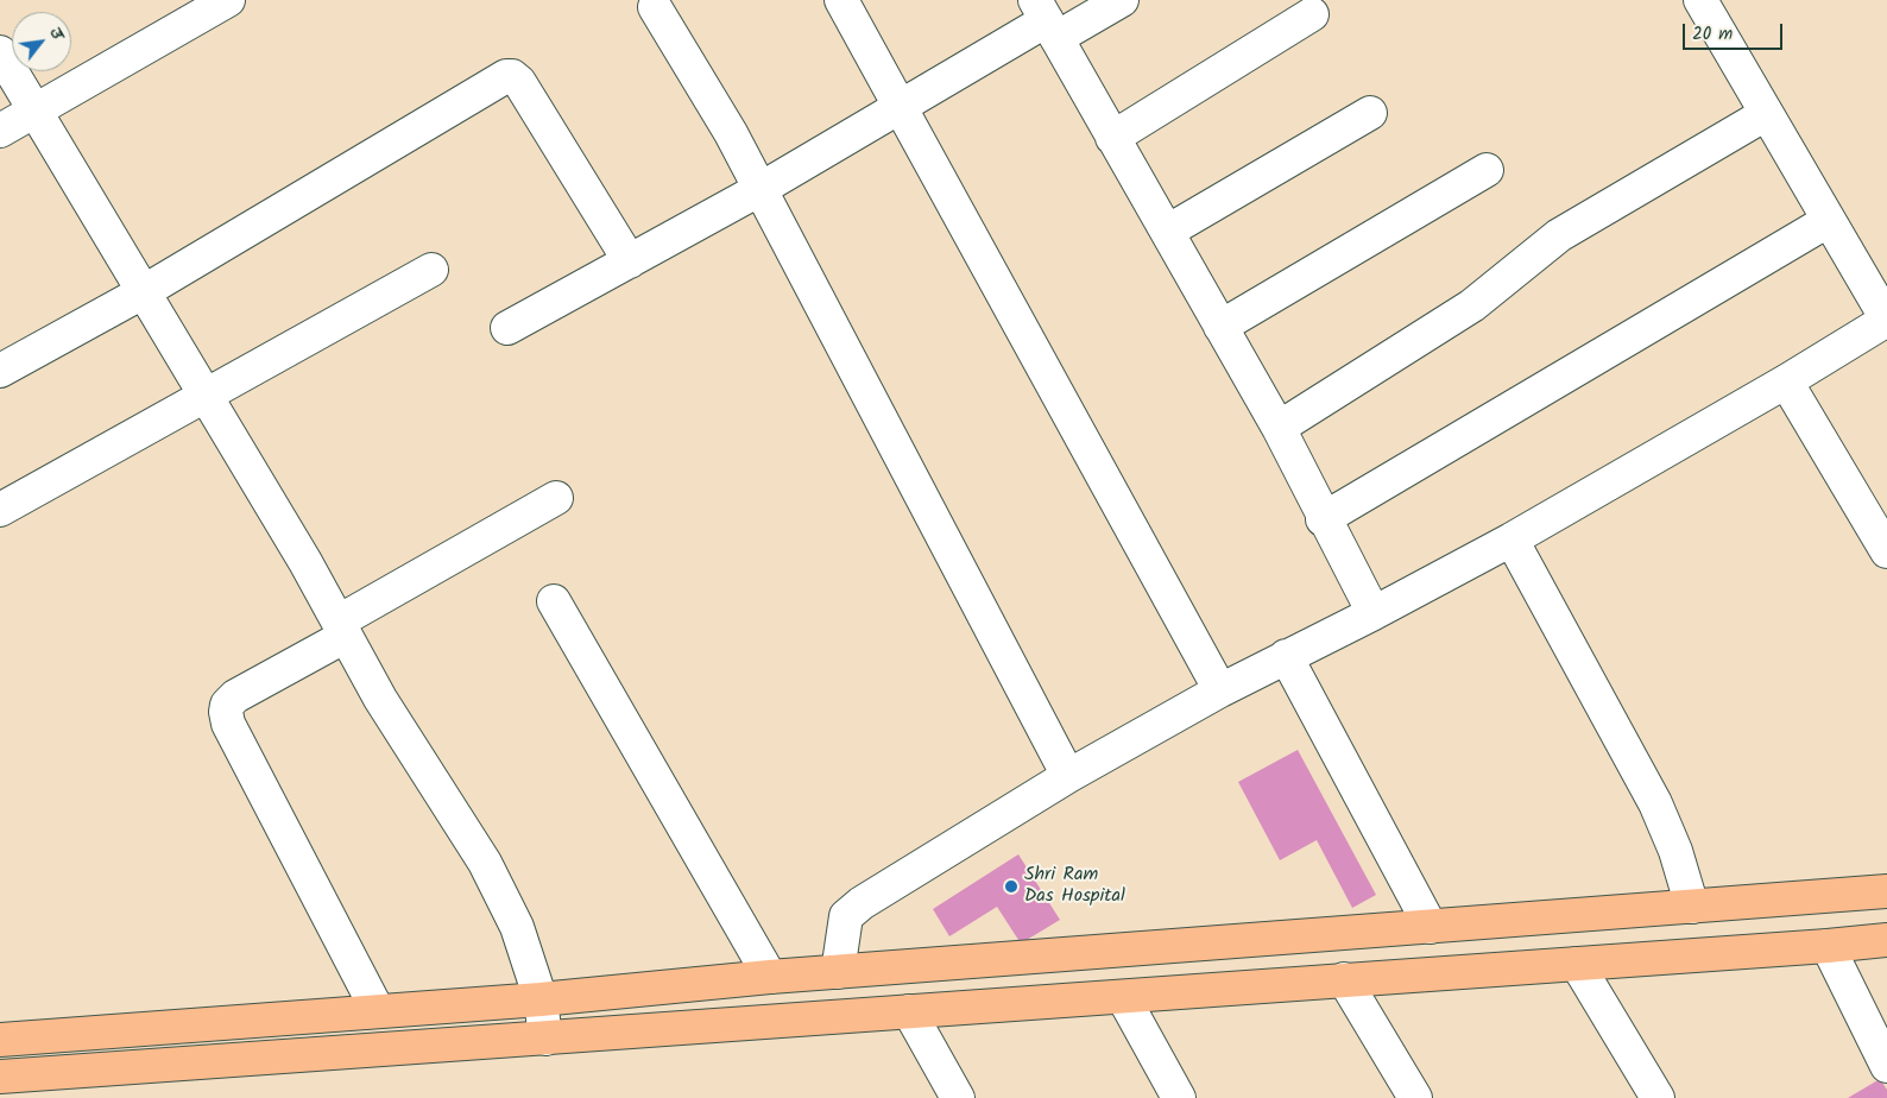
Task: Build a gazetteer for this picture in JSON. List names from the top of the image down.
{
  "places": ["Shri Ram Das Hospital"],
  "scale_bar": "20 m",
  "north": "top right"
}
